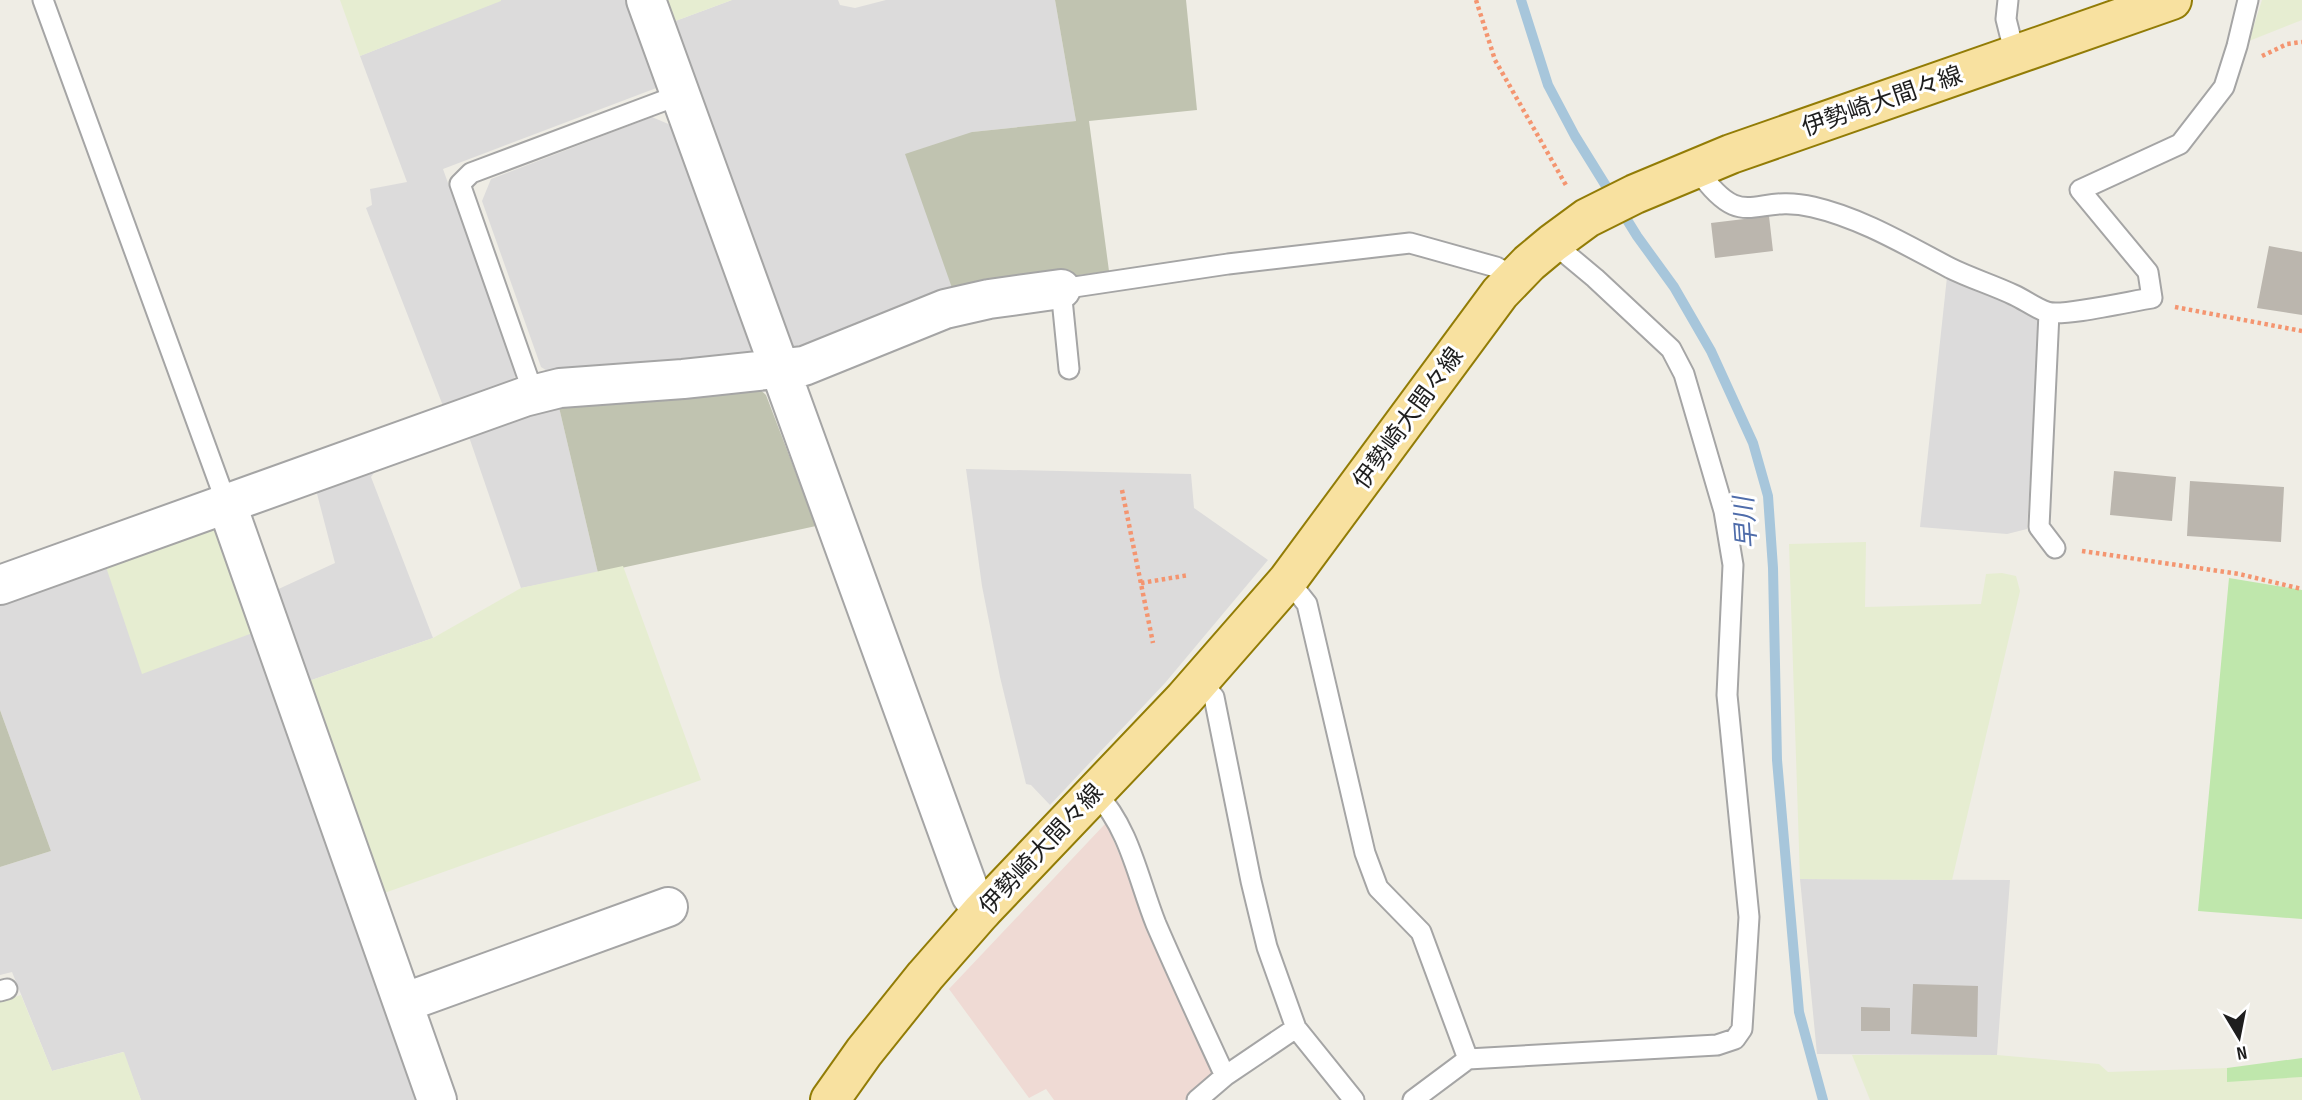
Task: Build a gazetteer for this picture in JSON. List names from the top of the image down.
{
  "streets": {
    "main road": ["伊勢崎大間々線"]
  },
  "water": ["早川"],
  "north": "bottom"
}
